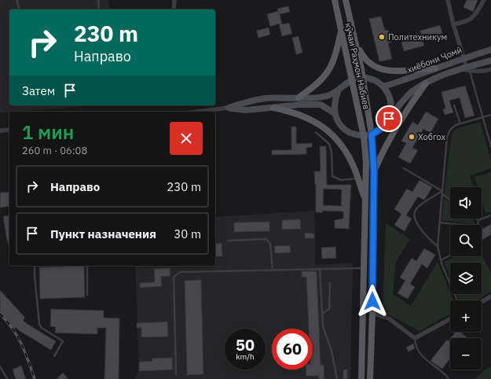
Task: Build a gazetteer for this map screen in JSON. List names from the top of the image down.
{
  "streets": {
    "main road": ["хиёбони Ҷомӣ", "кӯчаи Раҳмон Набиев"]
  },
  "crossings": [
    ["хиёбони Ҷомӣ", "кӯчаи Раҳмон Набиев"]
  ],
  "places": ["Политехникум", "Хобгох"],
  "page": {
    "turn": ["230 m", "Направо"],
    "then": "Затем",
    "heading": ["1 мин", "260 m · 06:08"],
    "list": [
      {
        "name": "Направо",
        "value": "230 m"
      },
      {
        "name": "Пункт назначения",
        "value": "30 m"
      }
    ],
    "map_buttons": ["+", "−"],
    "speed": "50 km/h",
    "limit": "60"
  }
}
